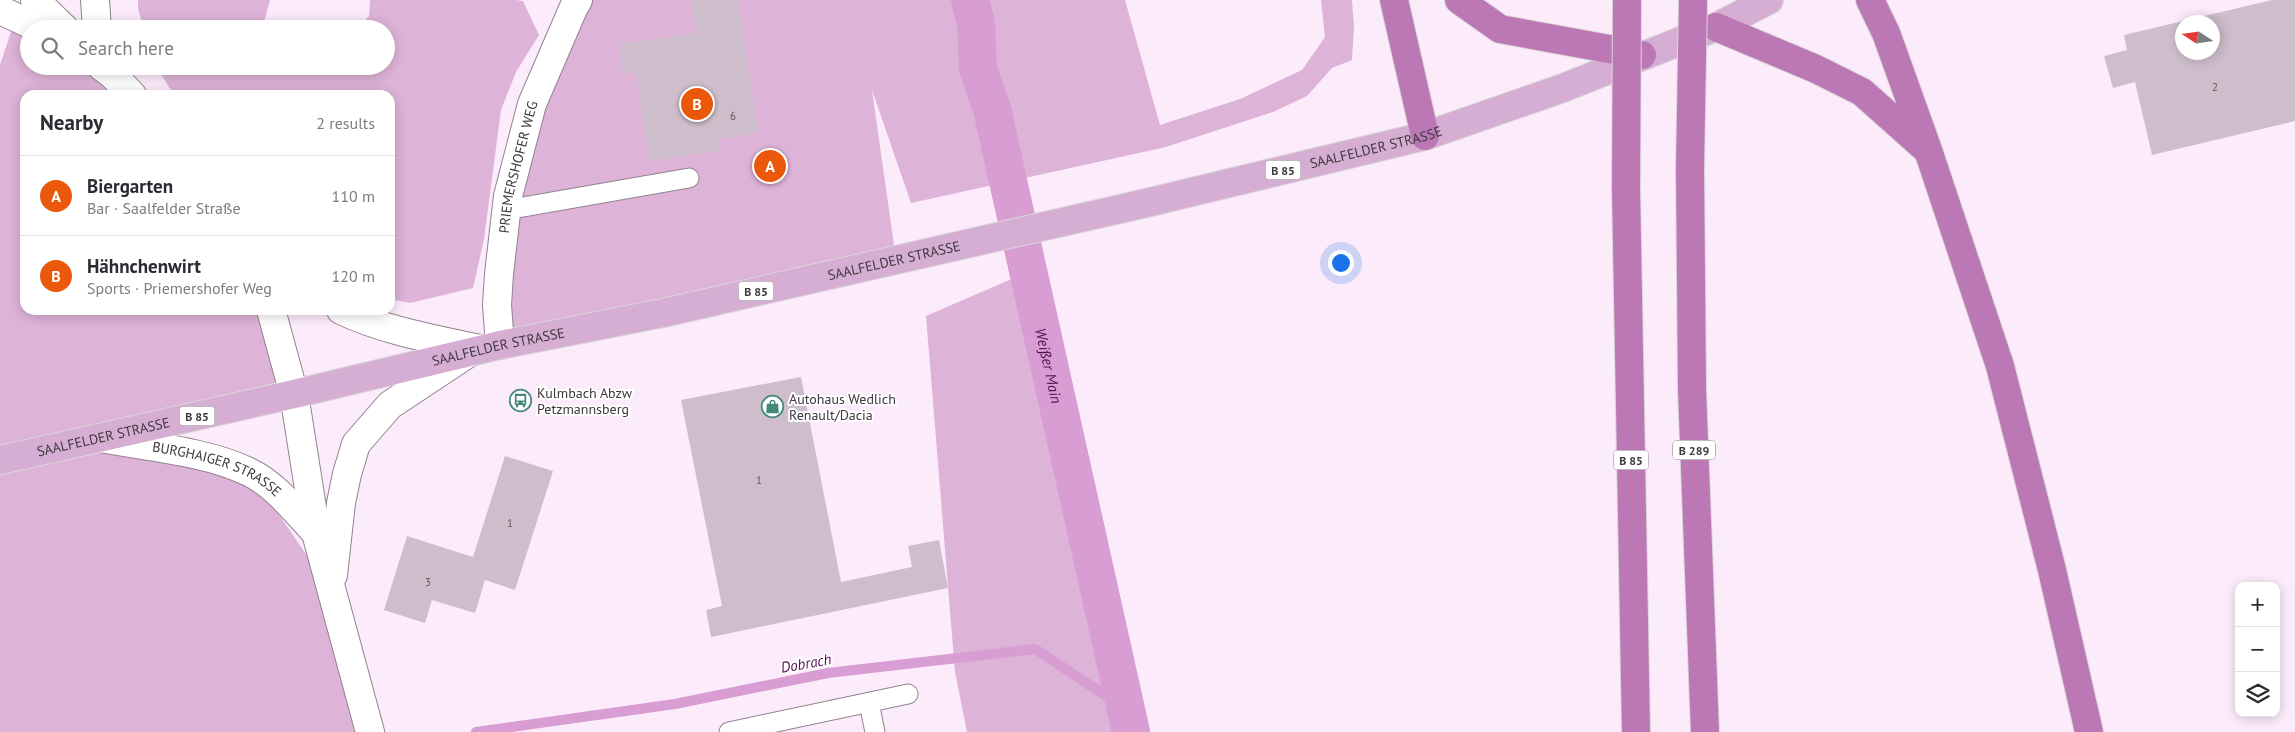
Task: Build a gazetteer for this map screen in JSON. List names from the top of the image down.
{
  "streets": {
    "highway": ["B 85", "B 289"],
    "main road": ["SAALFELDER STRASSE"],
    "street": ["PRIEMERSHOFER WEG", "BURGHAIGER STRASSE"]
  },
  "crossings": [
    ["SAALFELDER STRASSE", "PRIEMERSHOFER WEG"],
    ["SAALFELDER STRASSE", "BURGHAIGER STRASSE"],
    ["PRIEMERSHOFER WEG", "BURGHAIGER STRASSE"]
  ],
  "water": ["Weißer Main", "Dobrach"],
  "places": {
    "bus stop": ["Kulmbach Abzw Petzmannsberg"],
    "shop": ["Autohaus Wedlich Renault/Dacia"]
  },
  "house_numbers": [
    "2",
    "6",
    "1",
    "1",
    "3"
  ],
  "north": "left",
  "page": {
    "search": "Search here",
    "pins": ["B", "A"],
    "heading": ["Nearby", "2 results"],
    "list": [
      {
        "mark": "A",
        "name": "Biergarten",
        "note": "Bar · Saalfelder Straße",
        "value": "110 m"
      },
      {
        "mark": "B",
        "name": "Hähnchenwirt",
        "note": "Sports · Priemershofer Weg",
        "value": "120 m"
      }
    ],
    "map_buttons": ["+", "−"]
  }
}
